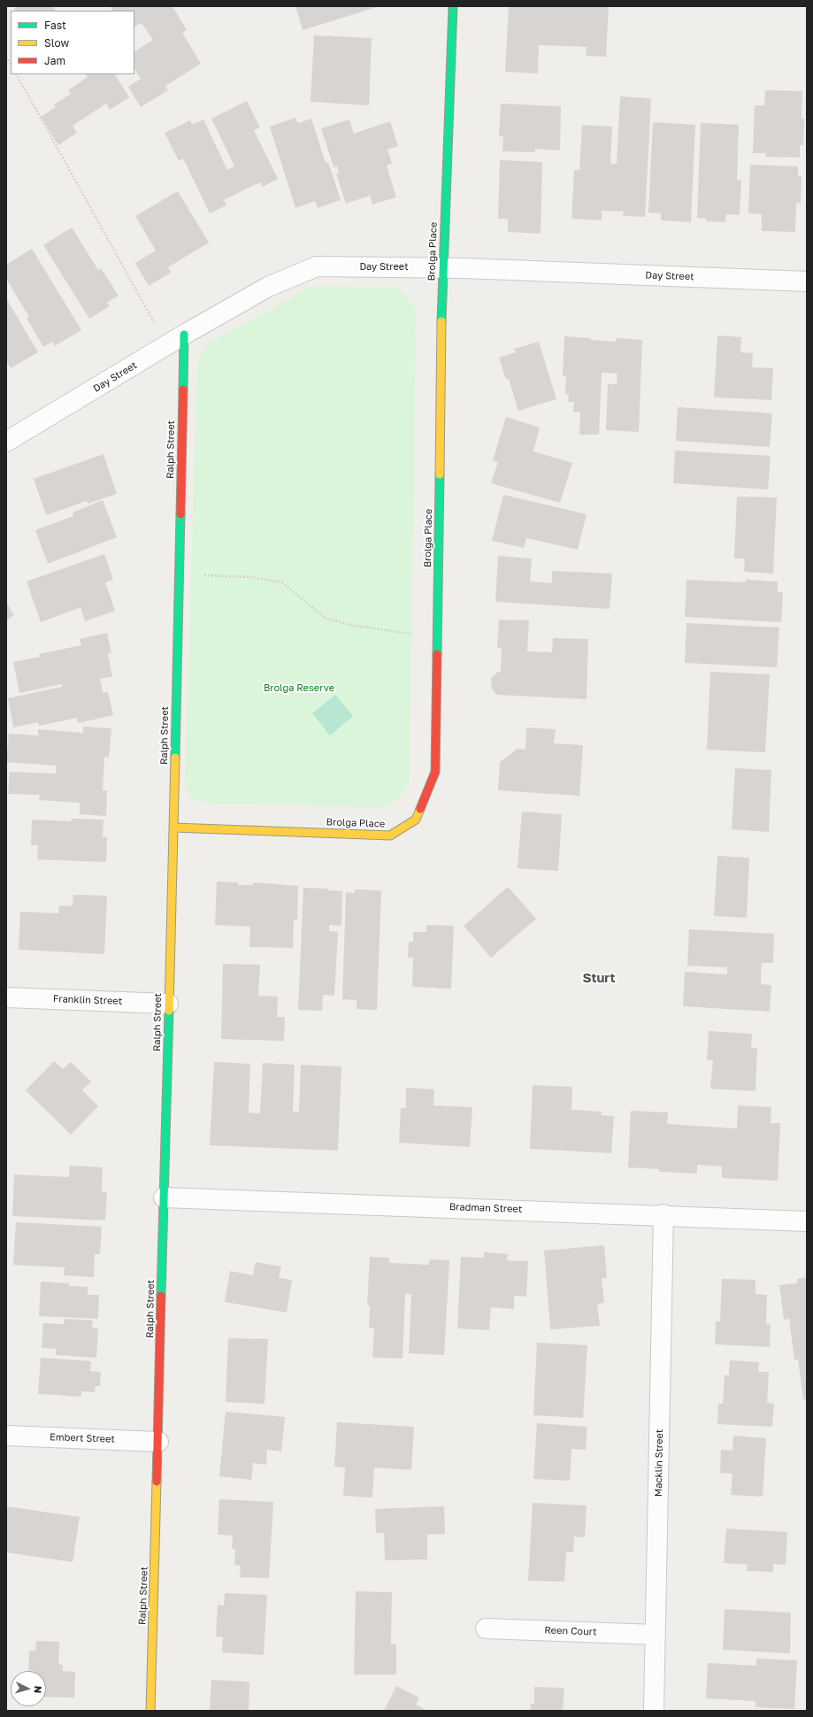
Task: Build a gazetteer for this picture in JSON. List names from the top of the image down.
{
  "streets": {
    "street": [
      "Brolga Place",
      "Day Street",
      "Ralph Street",
      "Franklin Street",
      "Bradman Street",
      "Embert Street",
      "Macklin Street",
      "Reen Court"
    ]
  },
  "crossings": [
    ["Brolga Place", "Day Street"],
    ["Brolga Place", "Ralph Street"],
    ["Day Street", "Ralph Street"],
    ["Ralph Street", "Franklin Street"],
    ["Ralph Street", "Bradman Street"],
    ["Ralph Street", "Embert Street"],
    ["Bradman Street", "Macklin Street"],
    ["Macklin Street", "Reen Court"]
  ],
  "districts": ["Sturt"],
  "parks": ["Brolga Reserve"],
  "legend": ["Fast", "Slow", "Jam"],
  "north": "right"
}
